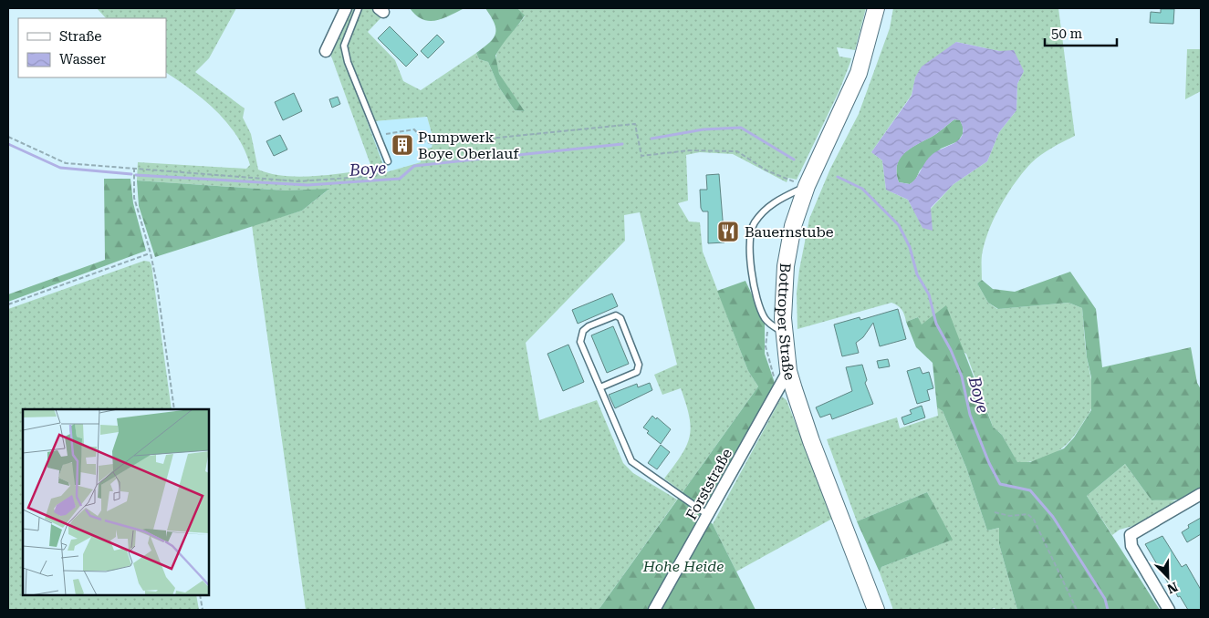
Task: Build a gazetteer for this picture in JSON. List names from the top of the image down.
{
  "streets": {
    "main road": ["Bottroper Straße"],
    "street": ["Forststraße"]
  },
  "crossings": [
    ["Bottroper Straße", "Forststraße"]
  ],
  "water": ["Boye"],
  "parks": ["Hohe Heide"],
  "places": {
    "building": ["Pumpwerk Boye Oberlauf"],
    "restaurant": ["Bauernstube"]
  },
  "legend": ["Straße", "Wasser"],
  "scale_bar": "50 m",
  "north": "bottom right"
}
